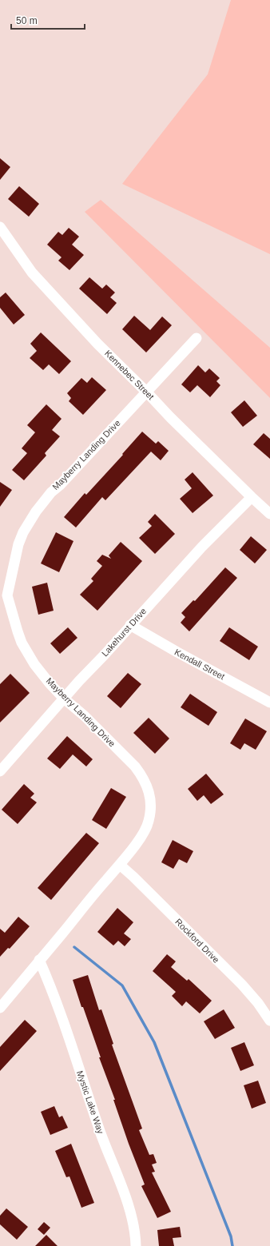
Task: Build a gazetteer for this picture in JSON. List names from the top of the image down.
{
  "streets": {
    "street": [
      "Kennebec Street",
      "Mayberry Landing Drive",
      "Lakehurst Drive",
      "Kendall Street",
      "Rockford Drive",
      "Mystic Lake Way"
    ]
  },
  "crossings": [
    ["Kennebec Street", "Mayberry Landing Drive"],
    ["Kennebec Street", "Lakehurst Drive"],
    ["Mayberry Landing Drive", "Lakehurst Drive"],
    ["Mayberry Landing Drive", "Rockford Drive"],
    ["Mayberry Landing Drive", "Mystic Lake Way"],
    ["Lakehurst Drive", "Kendall Street"]
  ],
  "scale_bar": "50 m"
}
